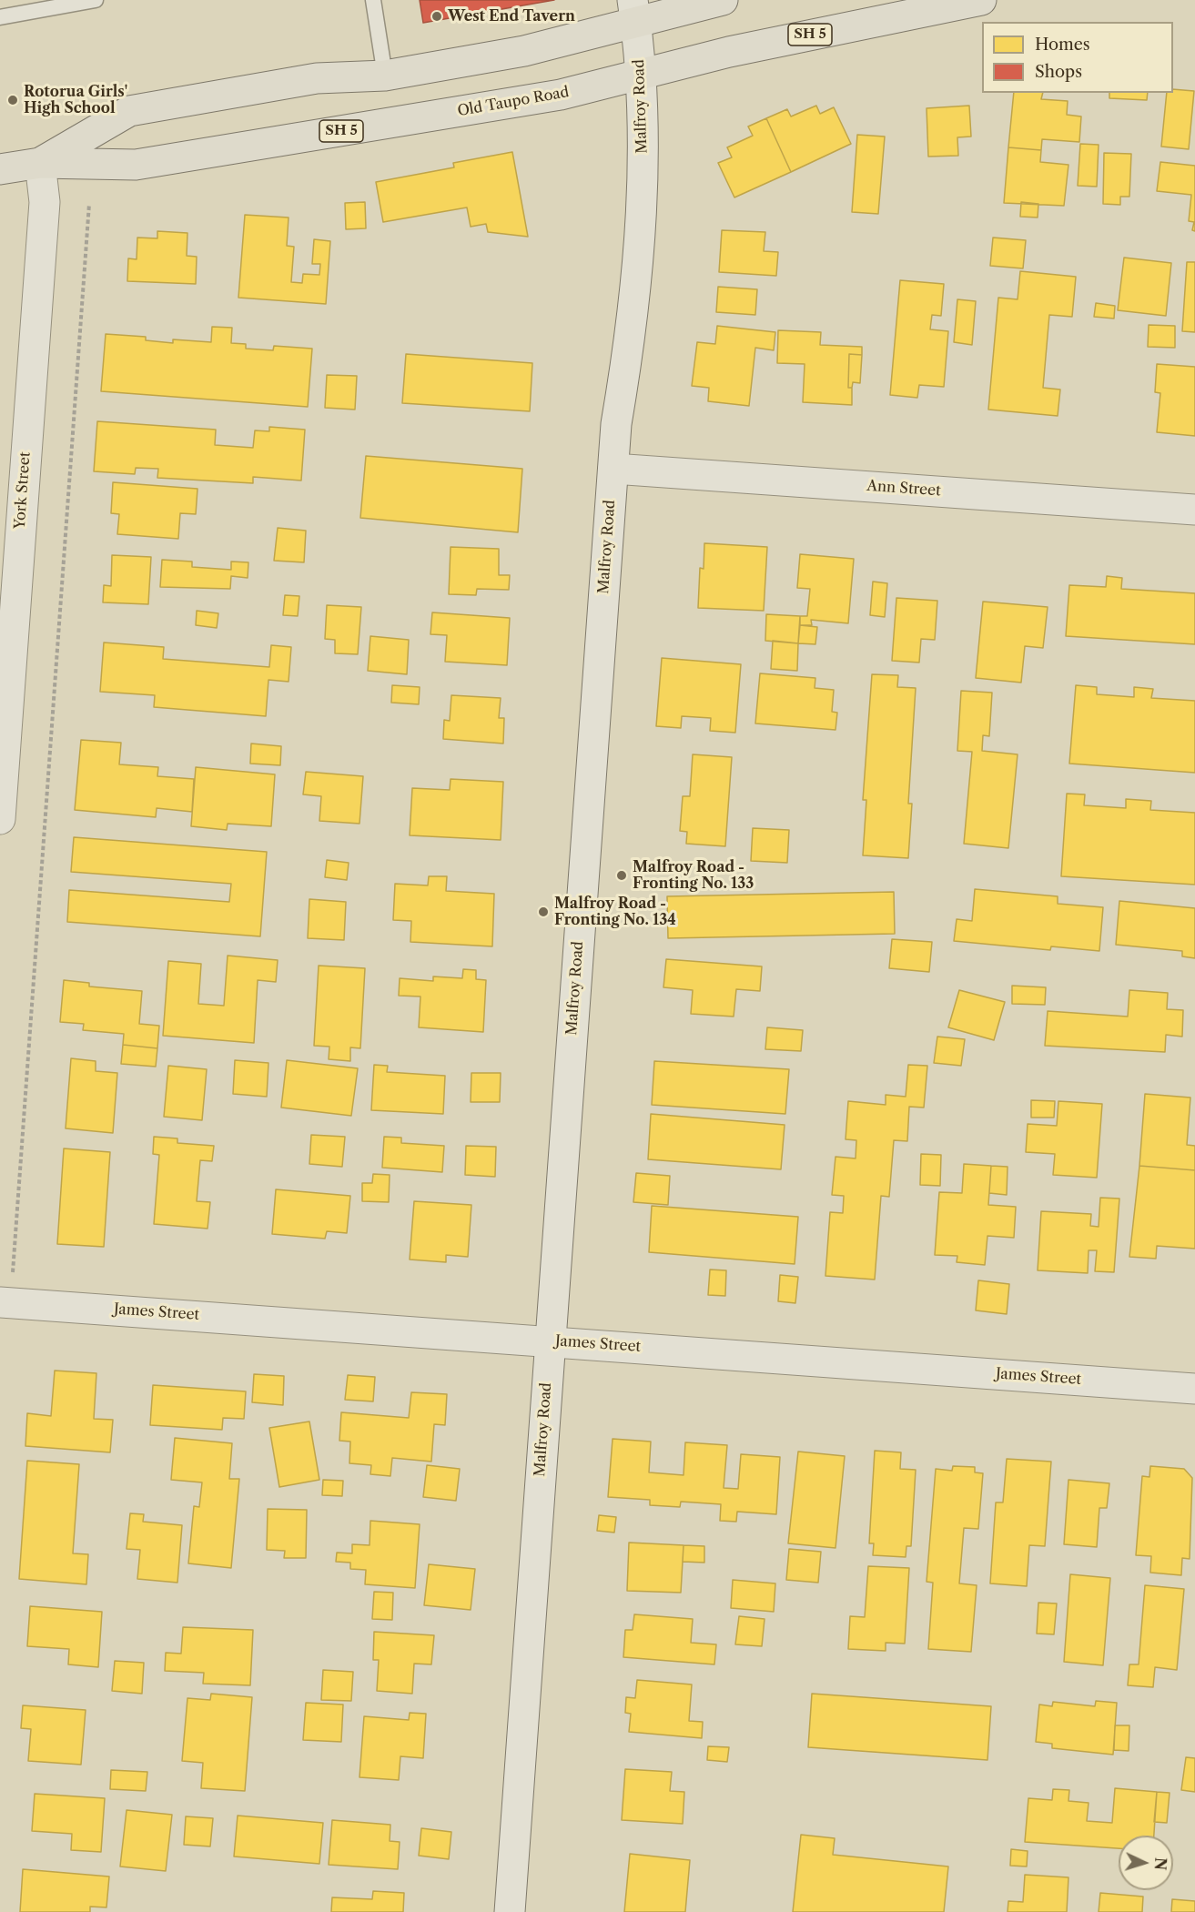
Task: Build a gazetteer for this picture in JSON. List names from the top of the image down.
{
  "streets": {
    "highway": ["SH 5", "Old Taupo Road"],
    "street": [
      "Malfroy Road",
      "Ann Street",
      "York Street",
      "James Street"
    ]
  },
  "crossings": [
    ["Old Taupo Road", "Malfroy Road"],
    ["Old Taupo Road", "York Street"],
    ["Malfroy Road", "Ann Street"],
    ["Malfroy Road", "James Street"]
  ],
  "places": [
    "West End Tavern",
    "Rotorua Girls' High School",
    "Malfroy Road - Fronting No. 133",
    "Malfroy Road - Fronting No. 134"
  ],
  "legend": ["Homes", "Shops"],
  "north": "right"
}
